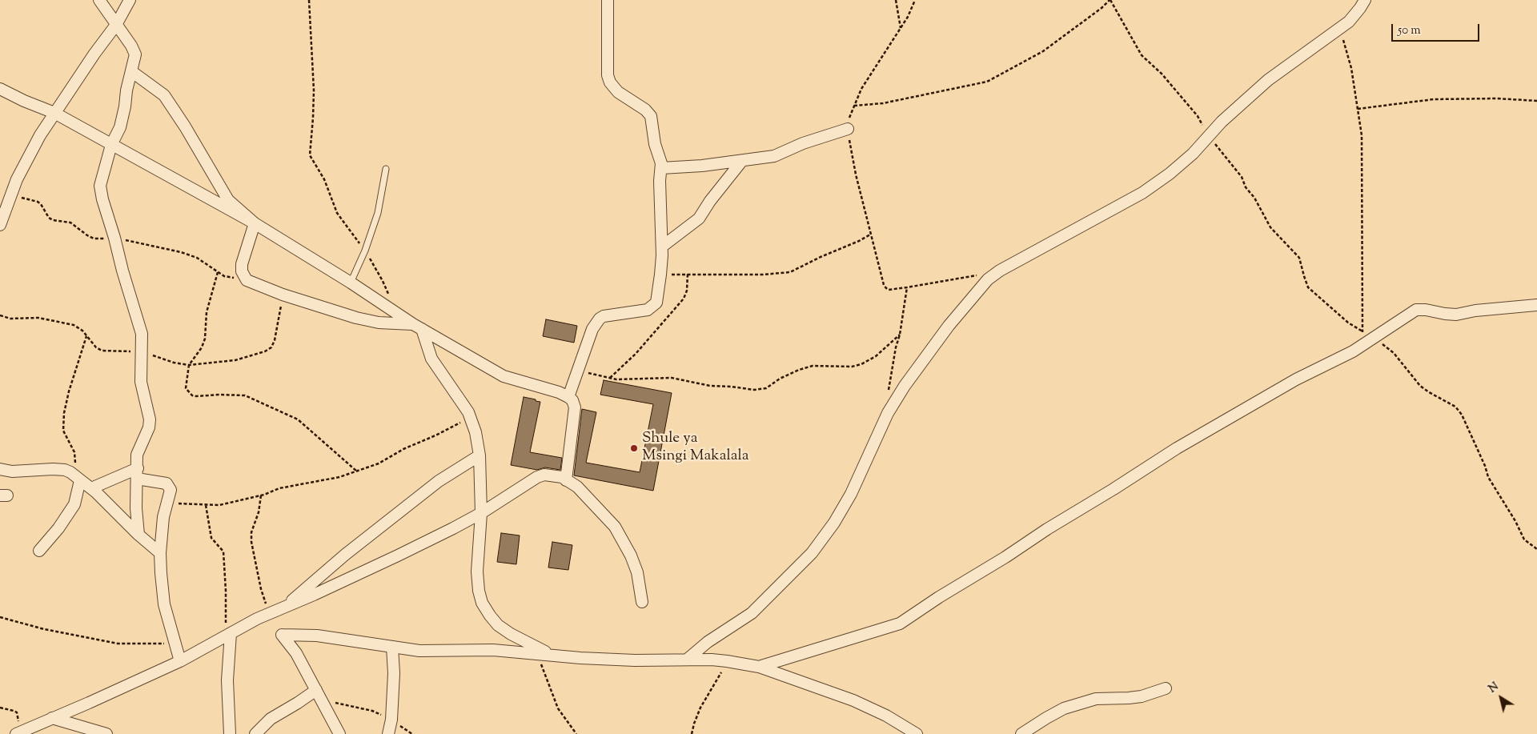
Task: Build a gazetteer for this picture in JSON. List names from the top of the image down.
{
  "places": ["Shule ya Msingi Makalala"],
  "scale_bar": "50 m",
  "north": "top left"
}
